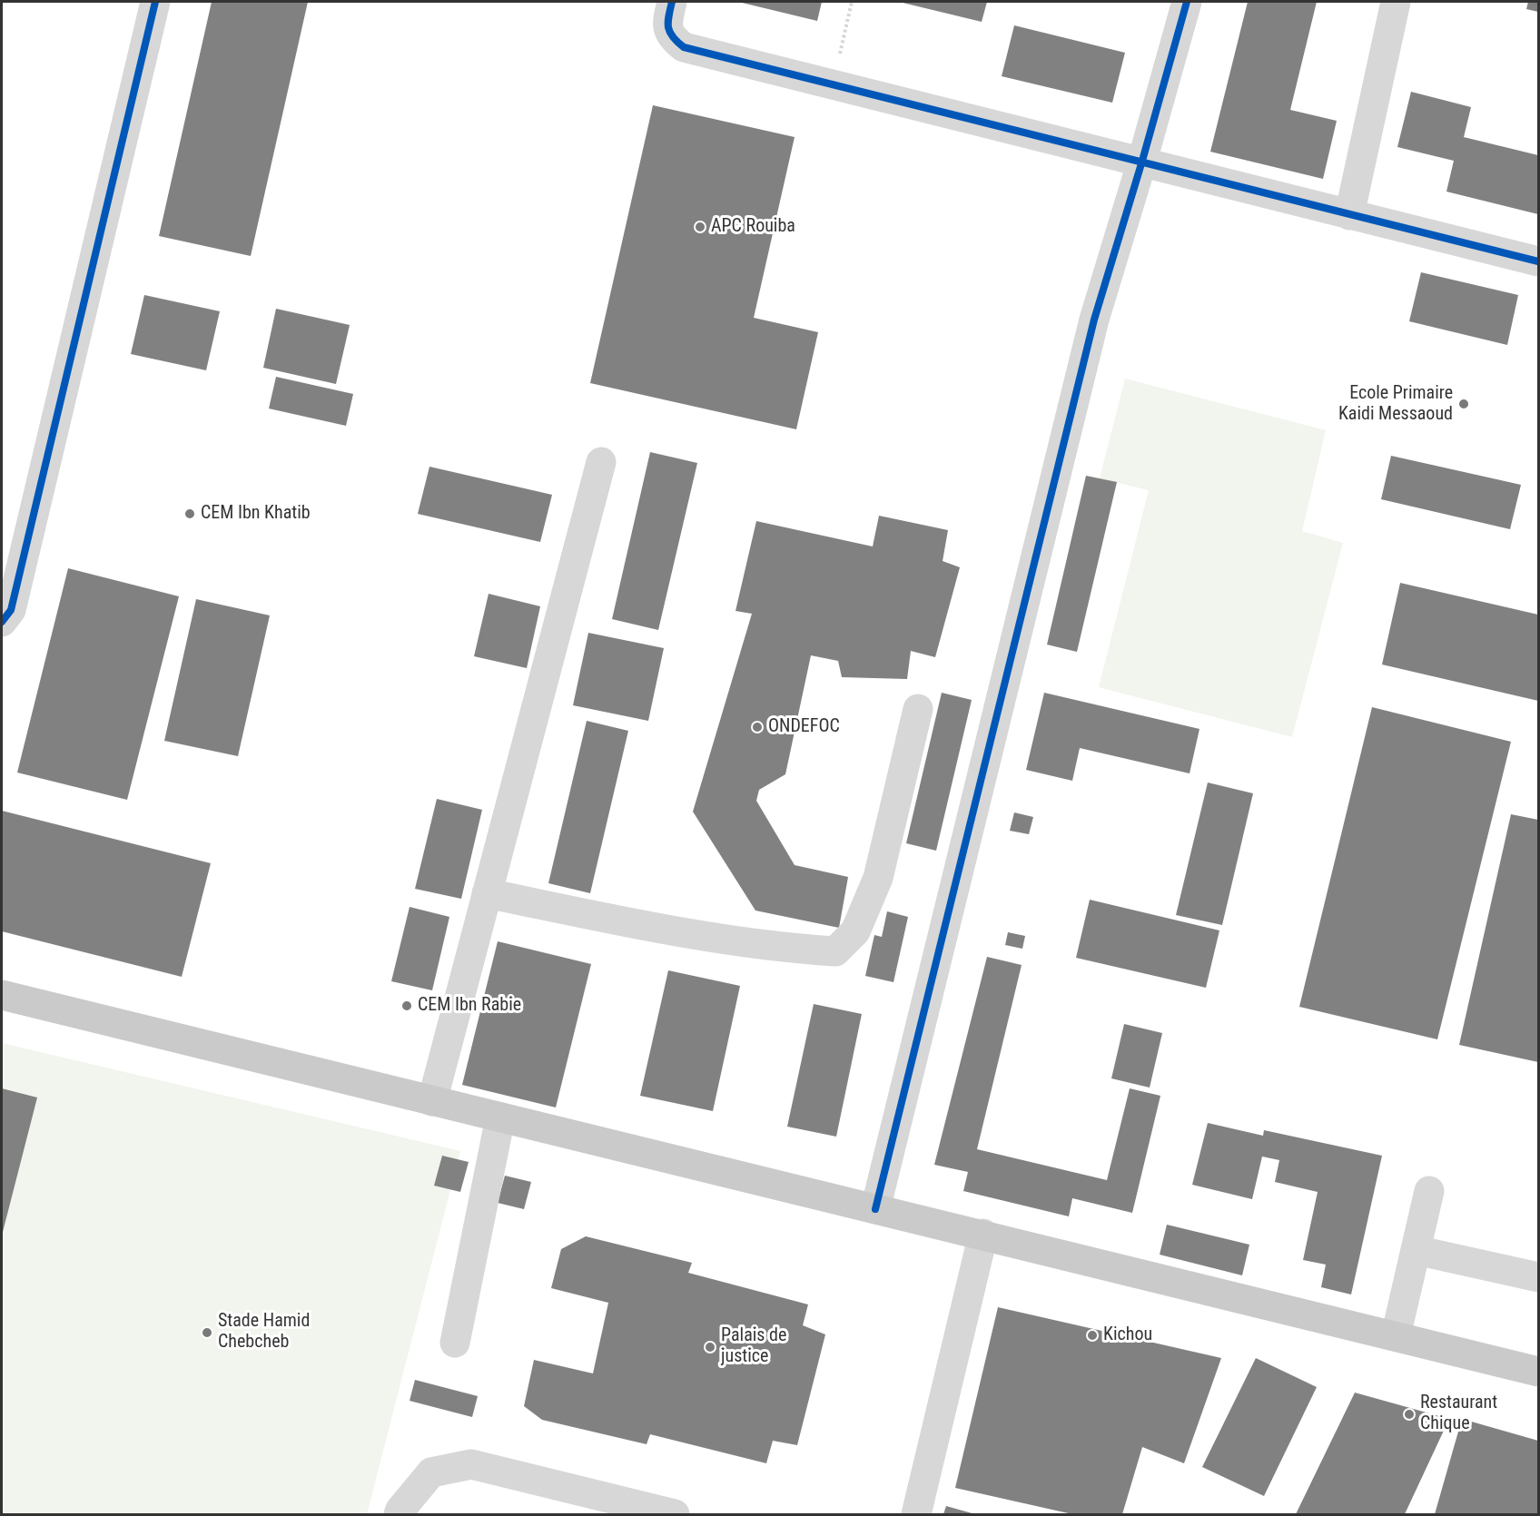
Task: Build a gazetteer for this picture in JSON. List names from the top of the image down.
{
  "places": [
    "APC Rouiba",
    "Ecole Primaire Kaidi Messaoud",
    "CEM Ibn Khatib",
    "ONDEFOC",
    "CEM Ibn Rabie",
    "Stade Hamid Chebcheb",
    "Kichou",
    "Palais de justice",
    "Restaurant Chique"
  ]
}
